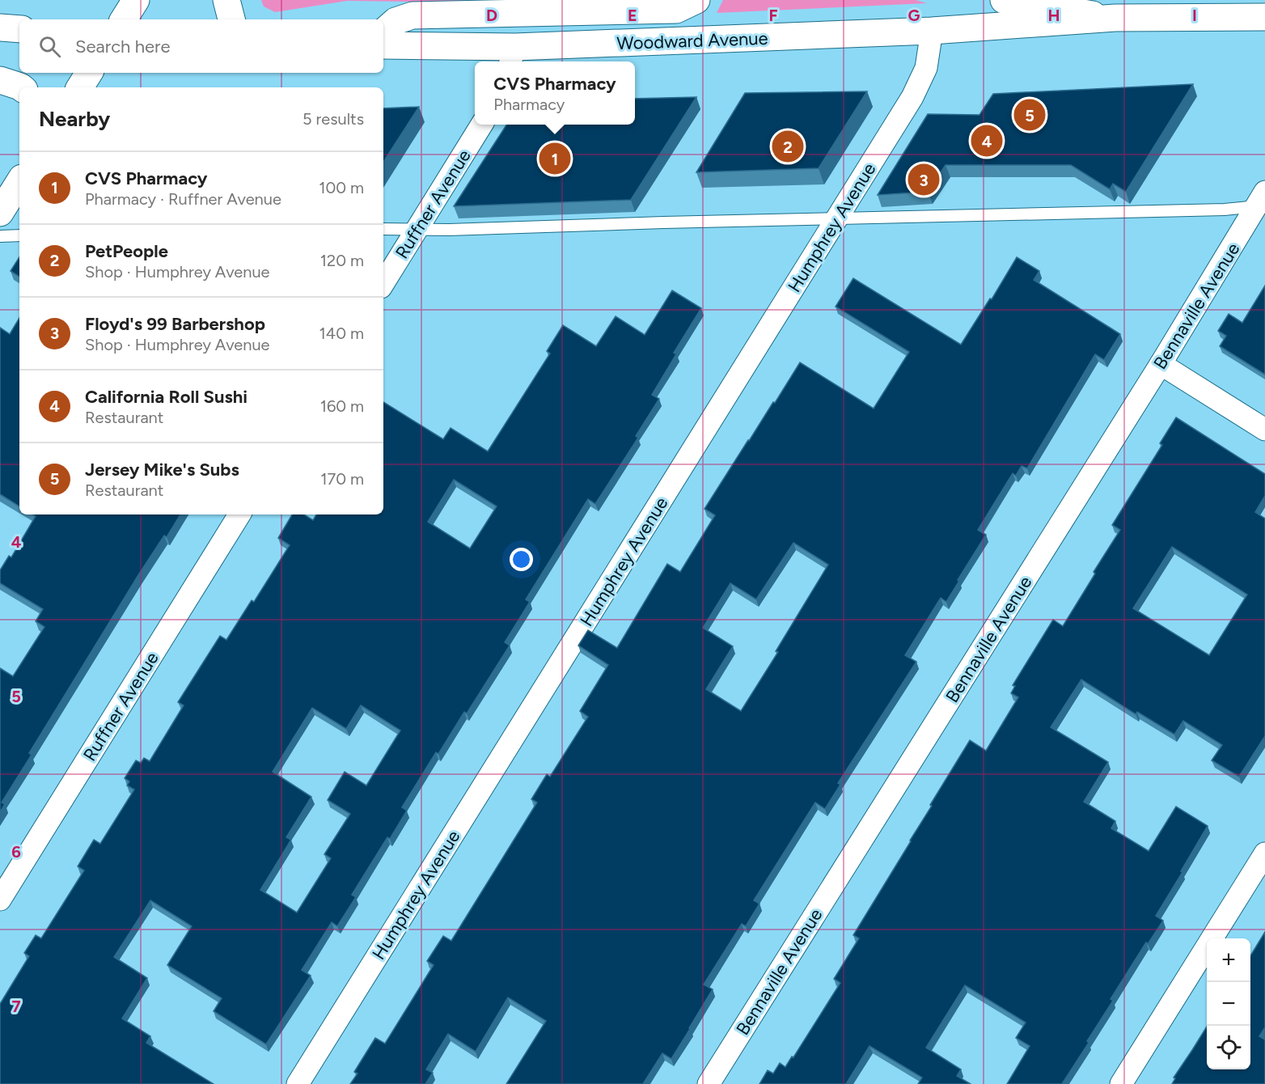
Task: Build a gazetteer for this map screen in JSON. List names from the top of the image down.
{
  "streets": {
    "main road": ["Woodward Avenue"],
    "street": ["Ruffner Avenue", "Humphrey Avenue", "Bennaville Avenue"]
  },
  "crossings": [
    ["Woodward Avenue", "Humphrey Avenue"]
  ],
  "page": {
    "search": "Search here",
    "popup": ["CVS Pharmacy", "Pharmacy"],
    "heading": ["Nearby", "5 results"],
    "pins": [
      "5",
      "4",
      "2",
      "1",
      "3"
    ],
    "list": [
      {
        "mark": "1",
        "name": "CVS Pharmacy",
        "note": "Pharmacy · Ruffner Avenue",
        "value": "100 m"
      },
      {
        "mark": "2",
        "name": "PetPeople",
        "note": "Shop · Humphrey Avenue",
        "value": "120 m"
      },
      {
        "mark": "3",
        "name": "Floyd's 99 Barbershop",
        "note": "Shop · Humphrey Avenue",
        "value": "140 m"
      },
      {
        "mark": "4",
        "name": "California Roll Sushi",
        "note": "Restaurant",
        "value": "160 m"
      },
      {
        "mark": "5",
        "name": "Jersey Mike's Subs",
        "note": "Restaurant",
        "value": "170 m"
      }
    ],
    "map_buttons": ["+", "−"]
  },
  "grid": {
    "columns": [
      "D",
      "E",
      "F",
      "G",
      "H",
      "I"
    ],
    "rows": [
      "4",
      "5",
      "6",
      "7"
    ]
  }
}
